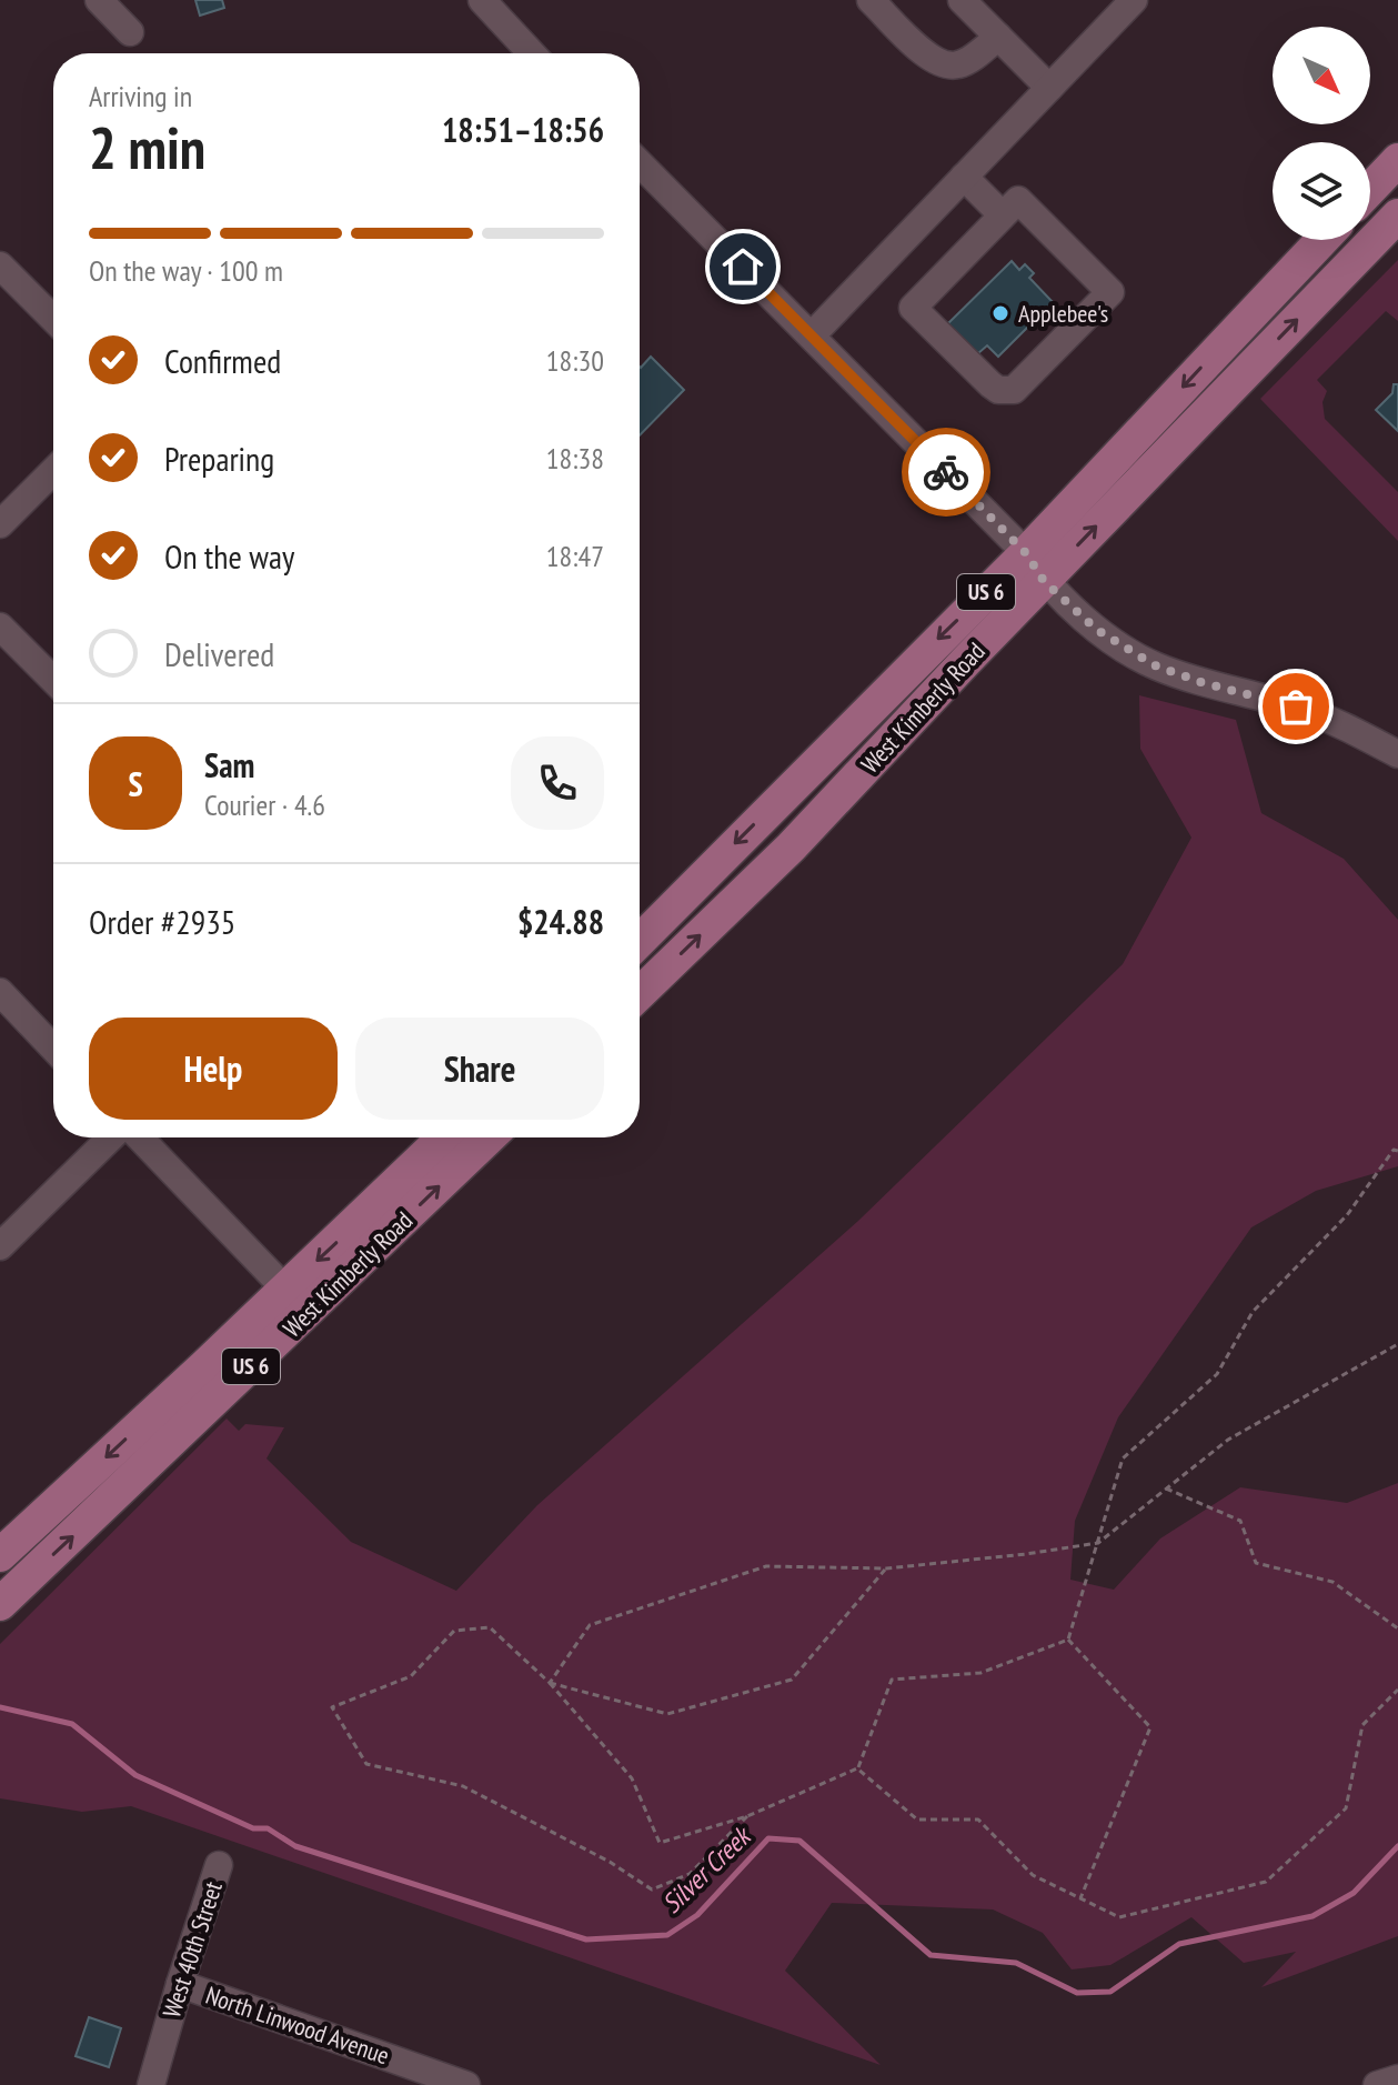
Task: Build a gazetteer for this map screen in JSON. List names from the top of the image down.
{
  "streets": {
    "main road": ["US 6", "West Kimberly Road"],
    "street": ["West 40th Street", "North Linwood Avenue"]
  },
  "crossings": [
    ["West 40th Street", "North Linwood Avenue"]
  ],
  "water": ["Silver Creek"],
  "places": ["Applebee's"],
  "north": "bottom right",
  "page": {
    "heading": ["2 min", "Arriving in", "18:51–18:56"],
    "panel": [
      "Sam",
      "Courier · 4.6",
      "Order #2935",
      "$24.88"
    ],
    "bar": "On the way · 100 m",
    "list": [
      ["Confirmed", "18:30"],
      ["Preparing", "18:38"],
      ["On the way", "18:47"],
      "Delivered"
    ],
    "round": "S",
    "buttons": ["Help", "Share"]
  }
}
